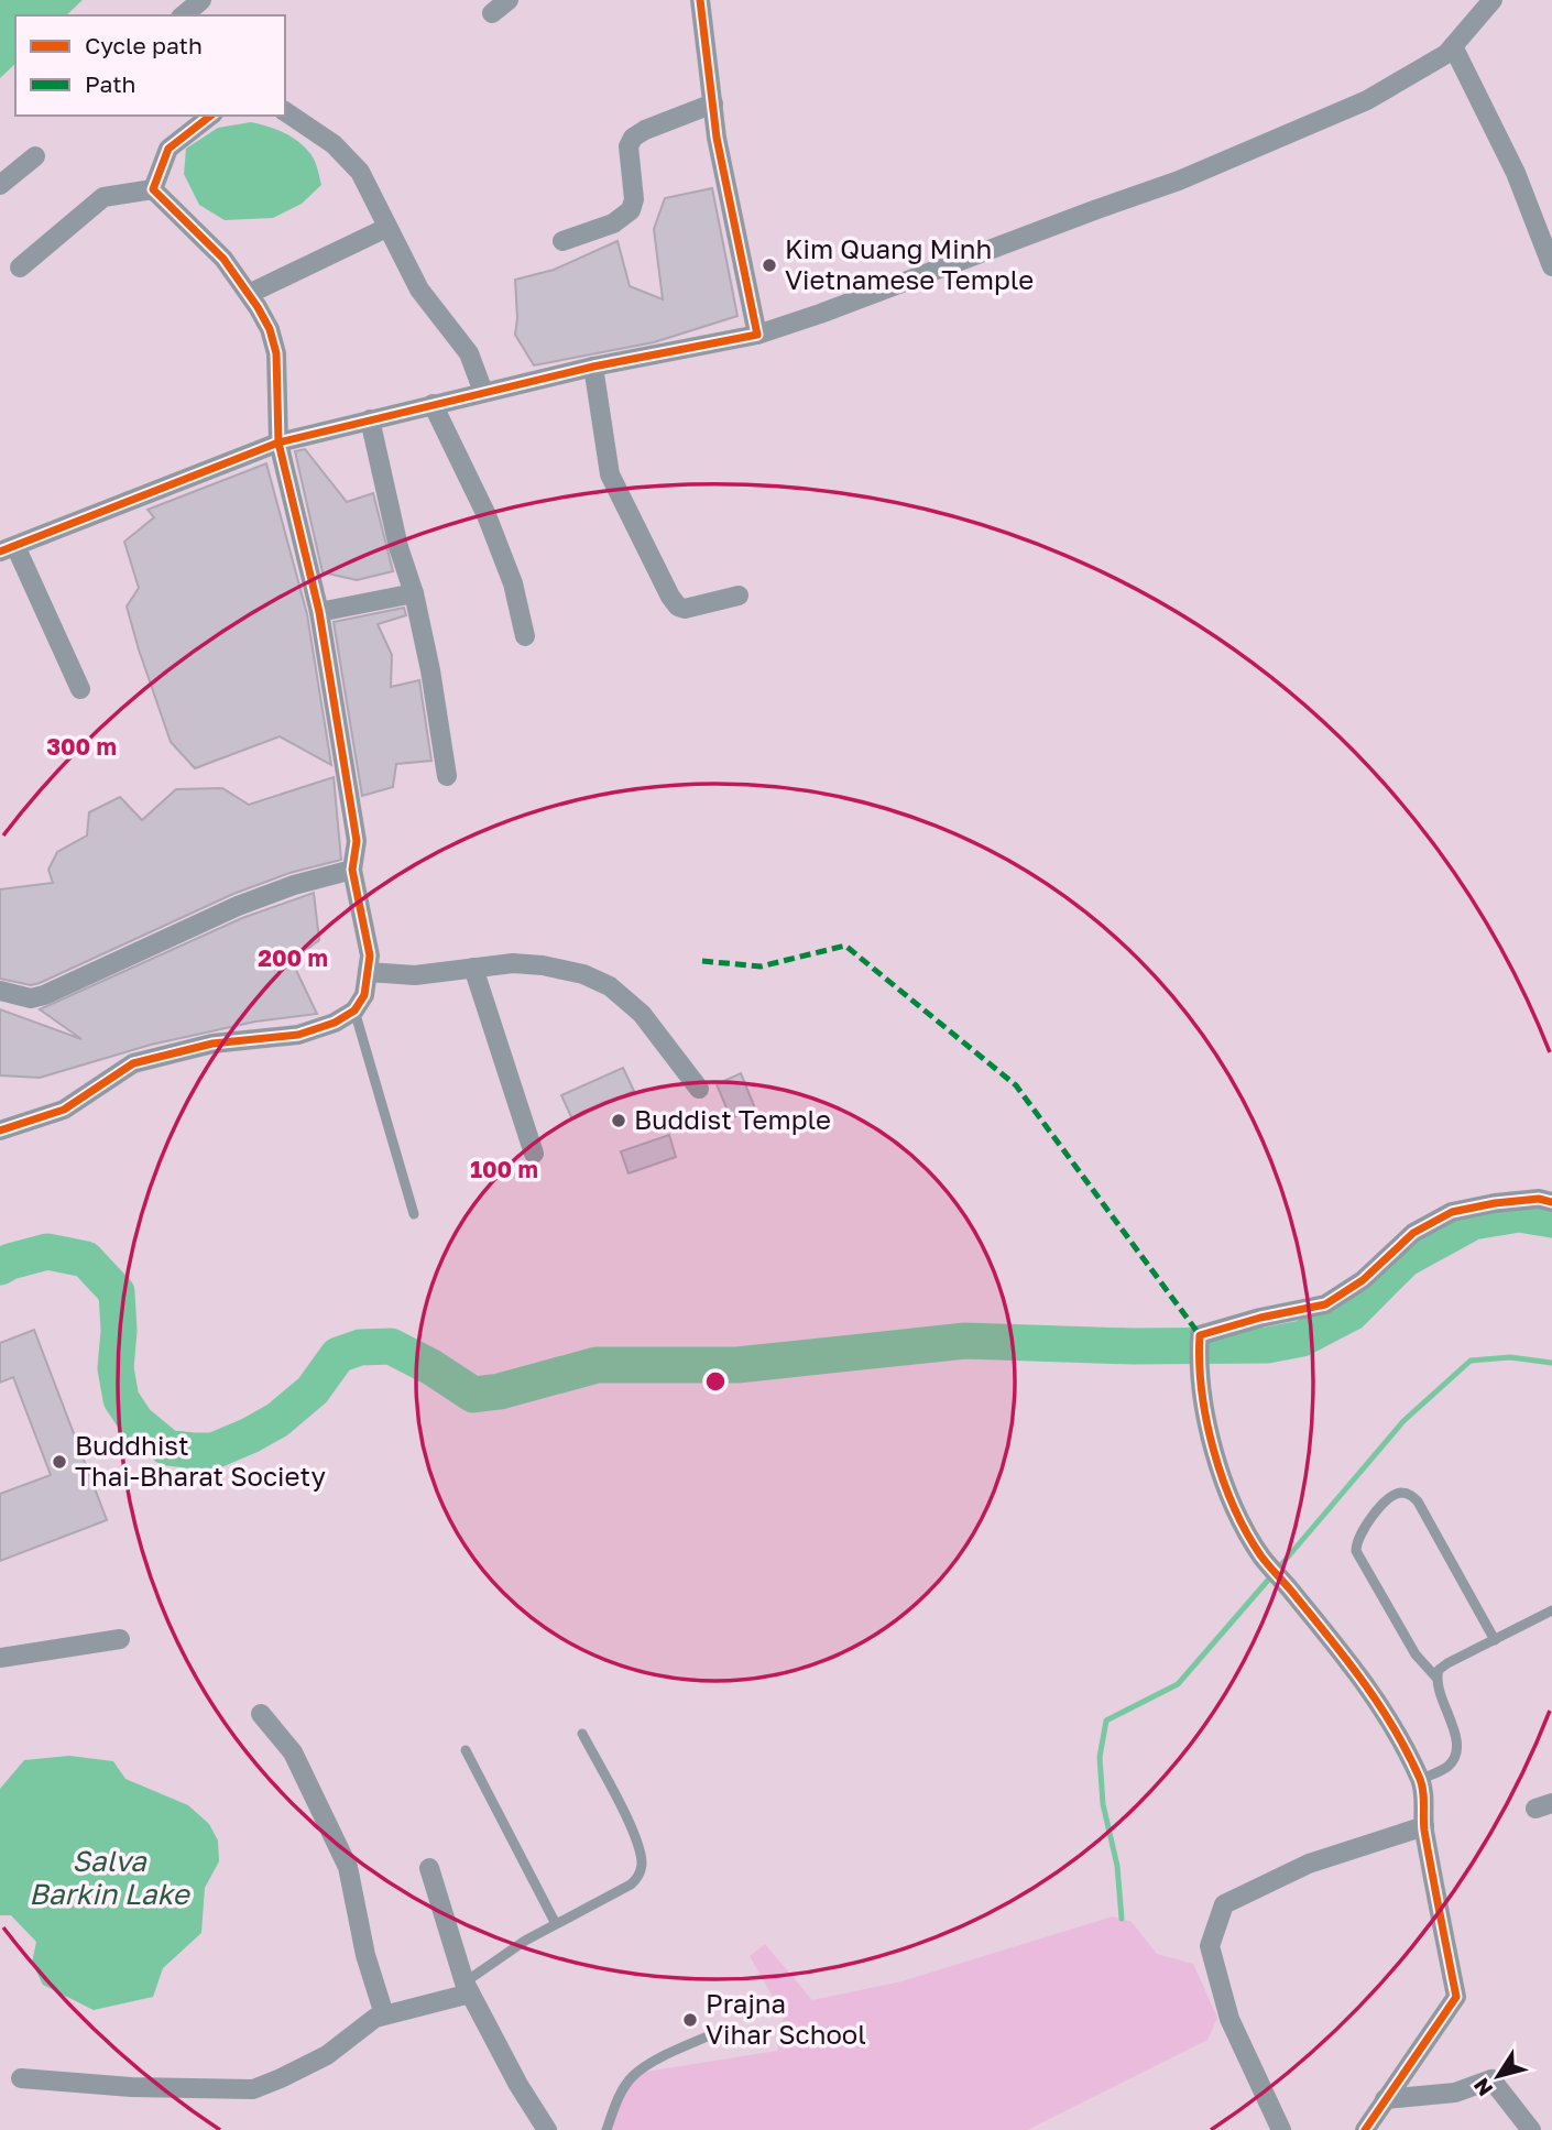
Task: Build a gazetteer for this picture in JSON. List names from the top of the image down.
{
  "water": ["Salva Barkin Lake"],
  "places": [
    "Kim Quang Minh Vietnamese Temple",
    "Buddist Temple",
    "Buddhist Thai-Bharat Society",
    "Prajna Vihar School"
  ],
  "legend": ["Cycle path", "Path"],
  "north": "bottom left",
  "rings": ["300 m", "200 m", "100 m"]
}
